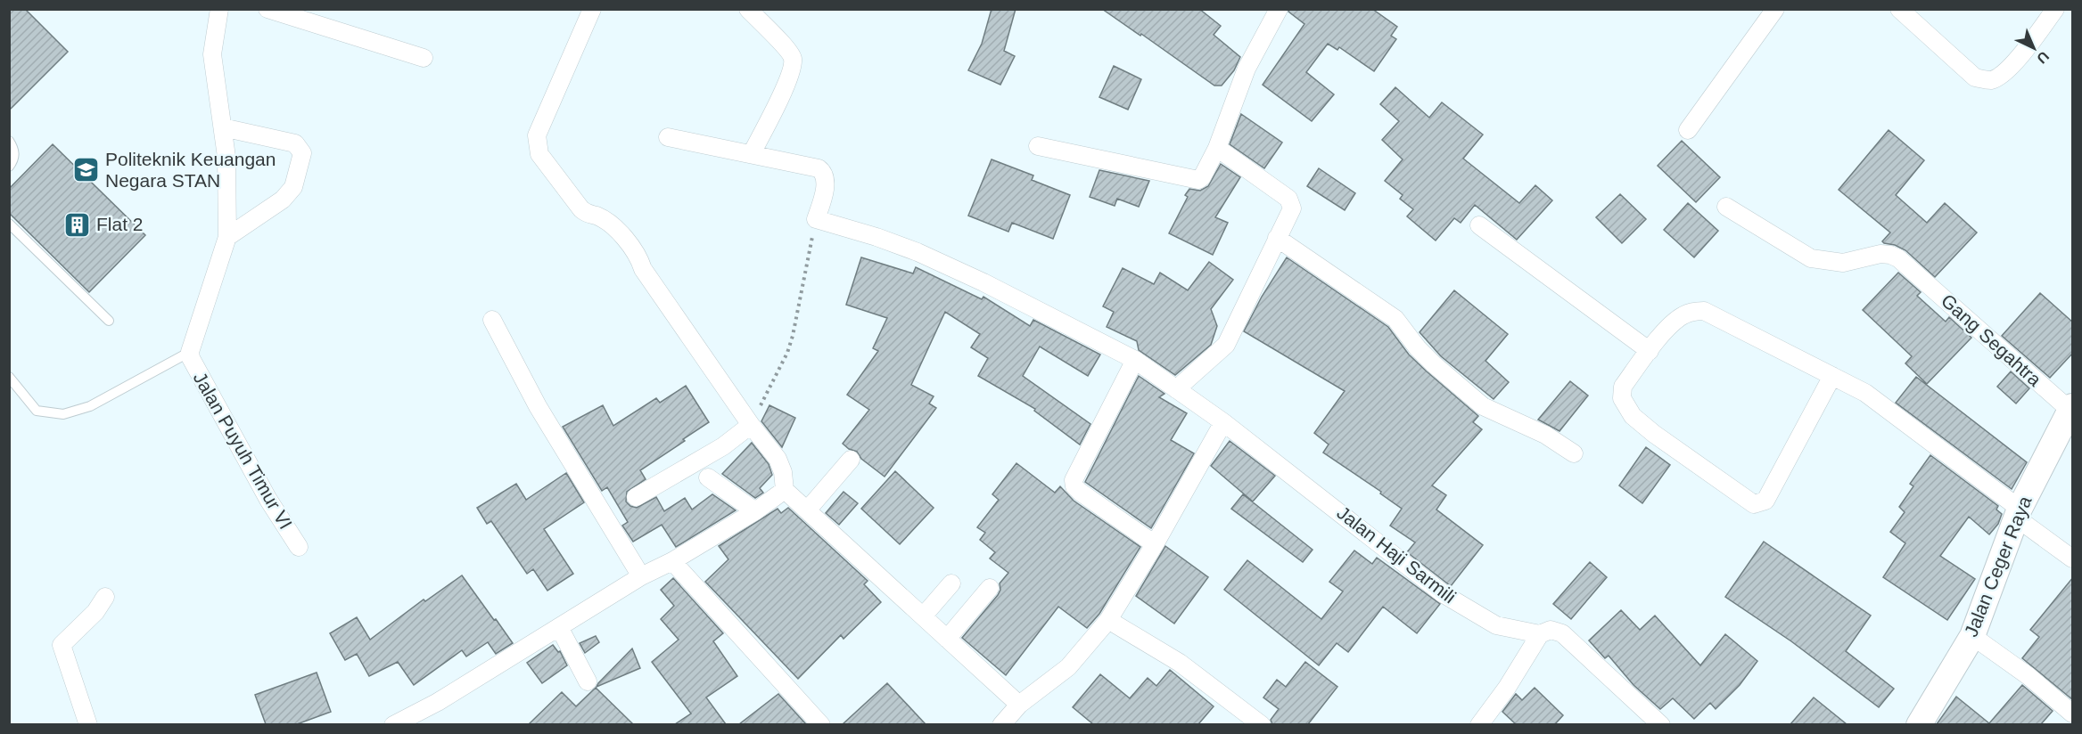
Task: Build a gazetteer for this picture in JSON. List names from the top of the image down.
{
  "streets": {
    "main road": ["Jalan Ceger Raya"],
    "street": ["Gang Segahtra", "Jalan Puyuh Timur VI", "Jalan Haji Sarmili"]
  },
  "crossings": [
    ["Gang Segahtra", "Jalan Ceger Raya"]
  ],
  "places": {
    "school or university": ["Politeknik Keuangan Negara STAN"],
    "building": ["Flat 2"]
  },
  "north": "bottom right"
}
